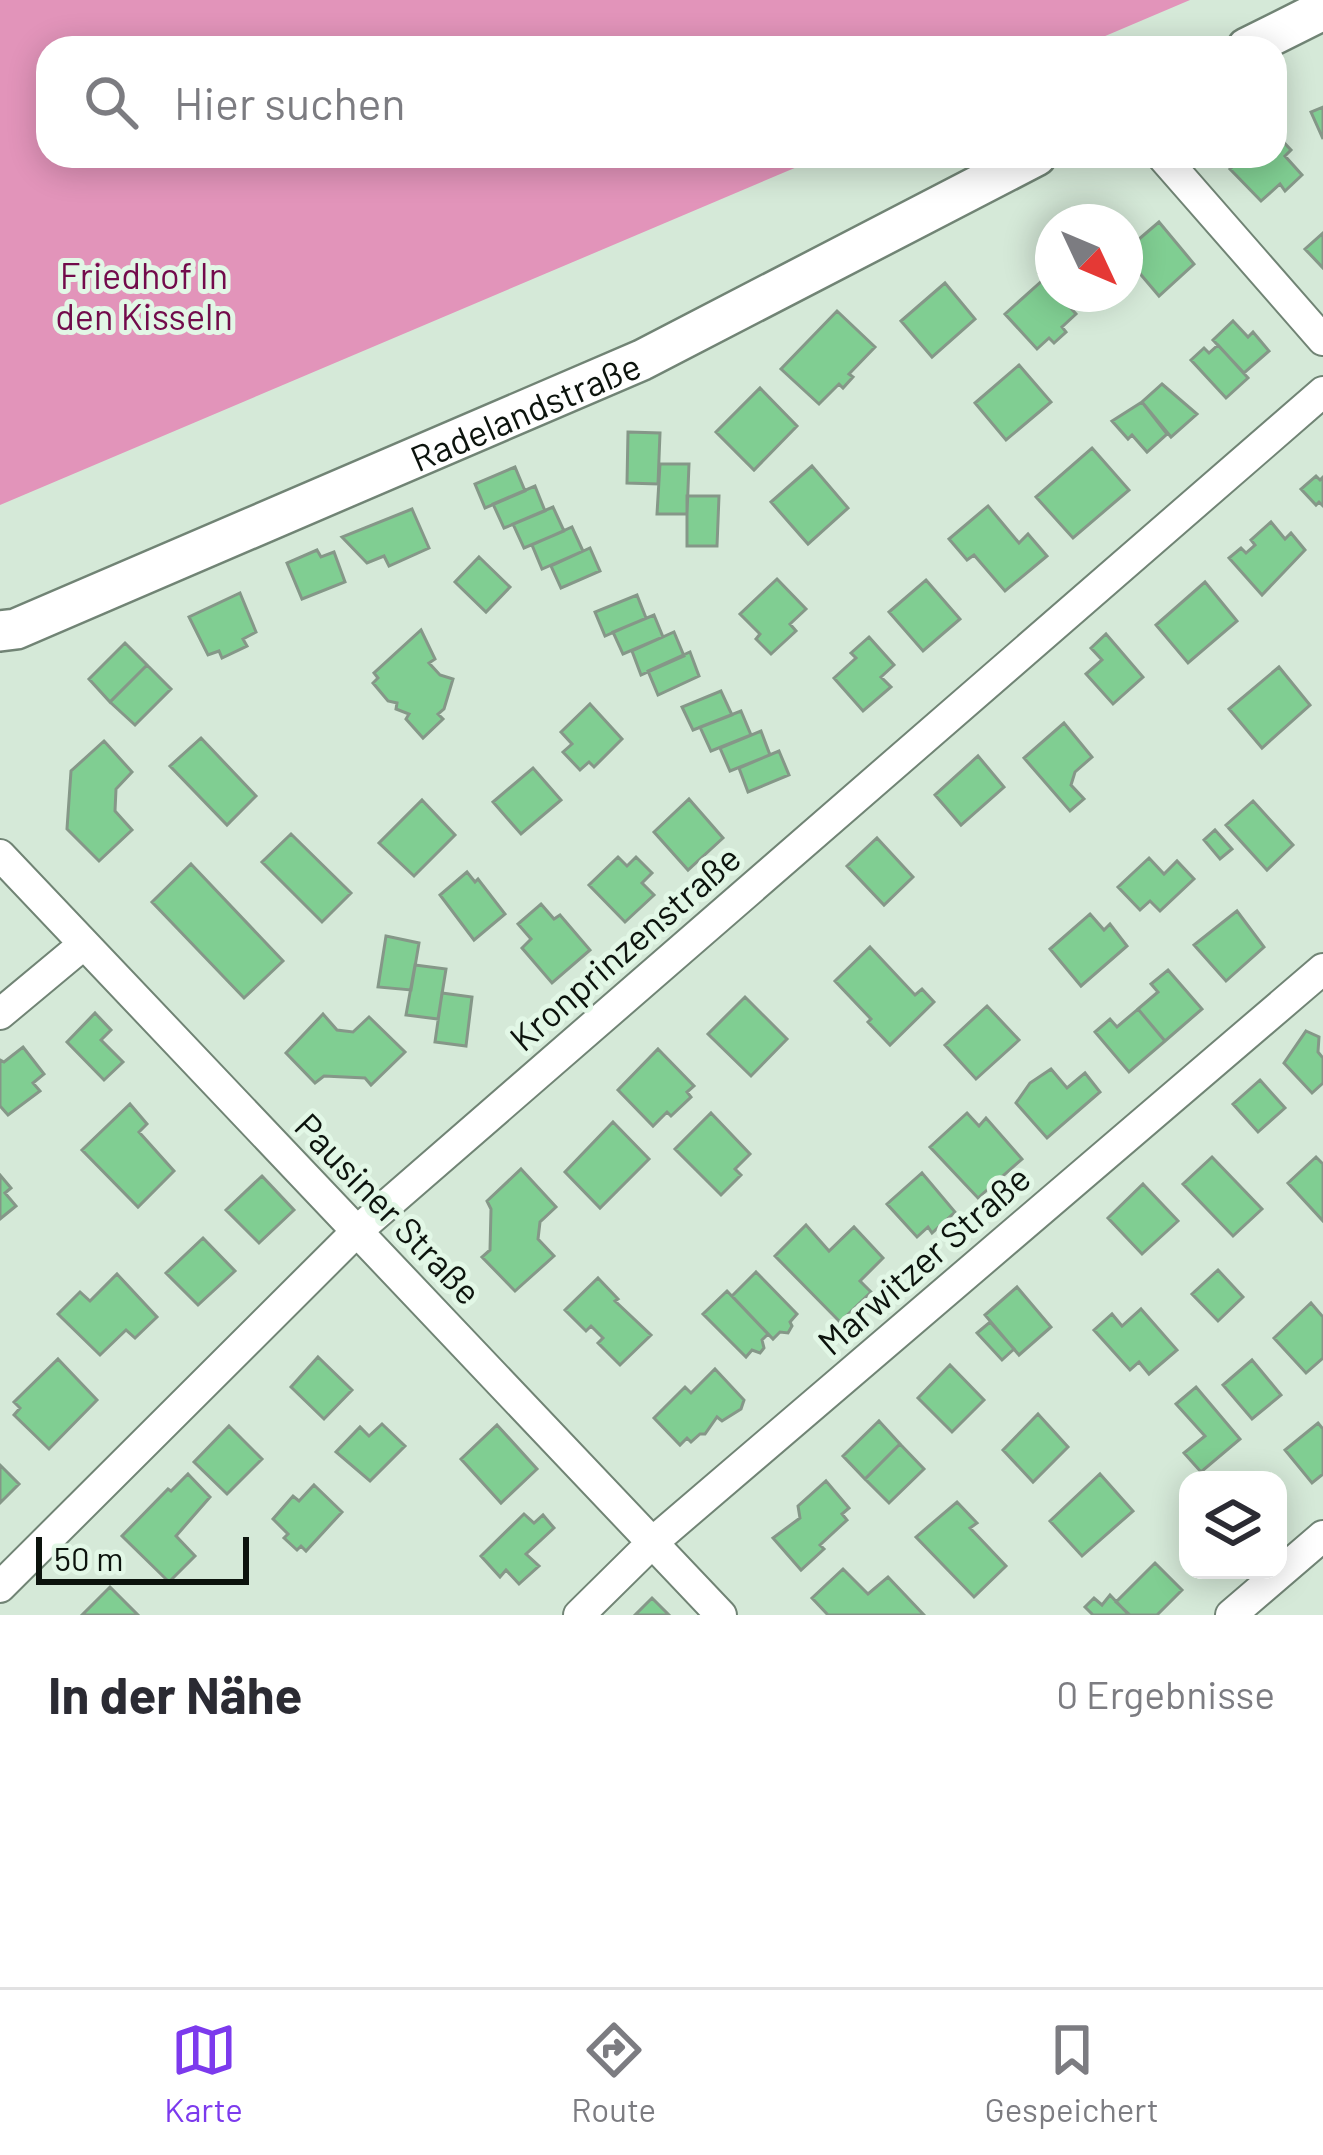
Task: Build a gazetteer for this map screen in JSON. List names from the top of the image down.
{
  "streets": {
    "street": [
      "Radelandstraße",
      "Kronprinzenstraße",
      "Pausiner Straße",
      "Marwitzer Straße"
    ]
  },
  "crossings": [
    ["Kronprinzenstraße", "Pausiner Straße"],
    ["Pausiner Straße", "Marwitzer Straße"]
  ],
  "parks": ["Friedhof In den Kisseln"],
  "scale_bar": "50 m",
  "north": "bottom right",
  "page": {
    "search": "Hier suchen",
    "scale": "50 m",
    "heading": ["In der Nähe", "0 Ergebnisse"],
    "nav": ["Karte", "Route", "Gespeichert"]
  }
}
